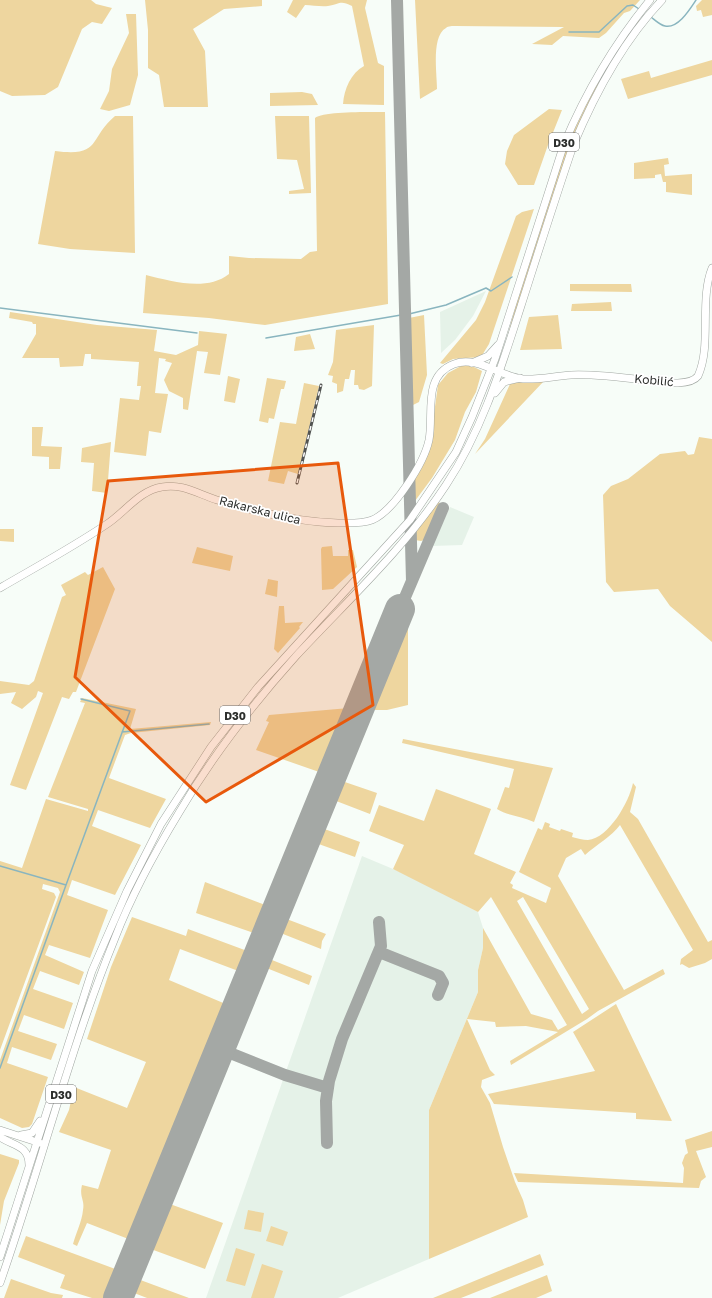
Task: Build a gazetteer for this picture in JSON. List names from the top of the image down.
{
  "streets": {
    "main road": ["D30", "Kobilić", "Rakarska ulica"]
  },
  "crossings": [
    ["D30", "Kobilić"],
    ["Kobilić", "Rakarska ulica"]
  ]
}
